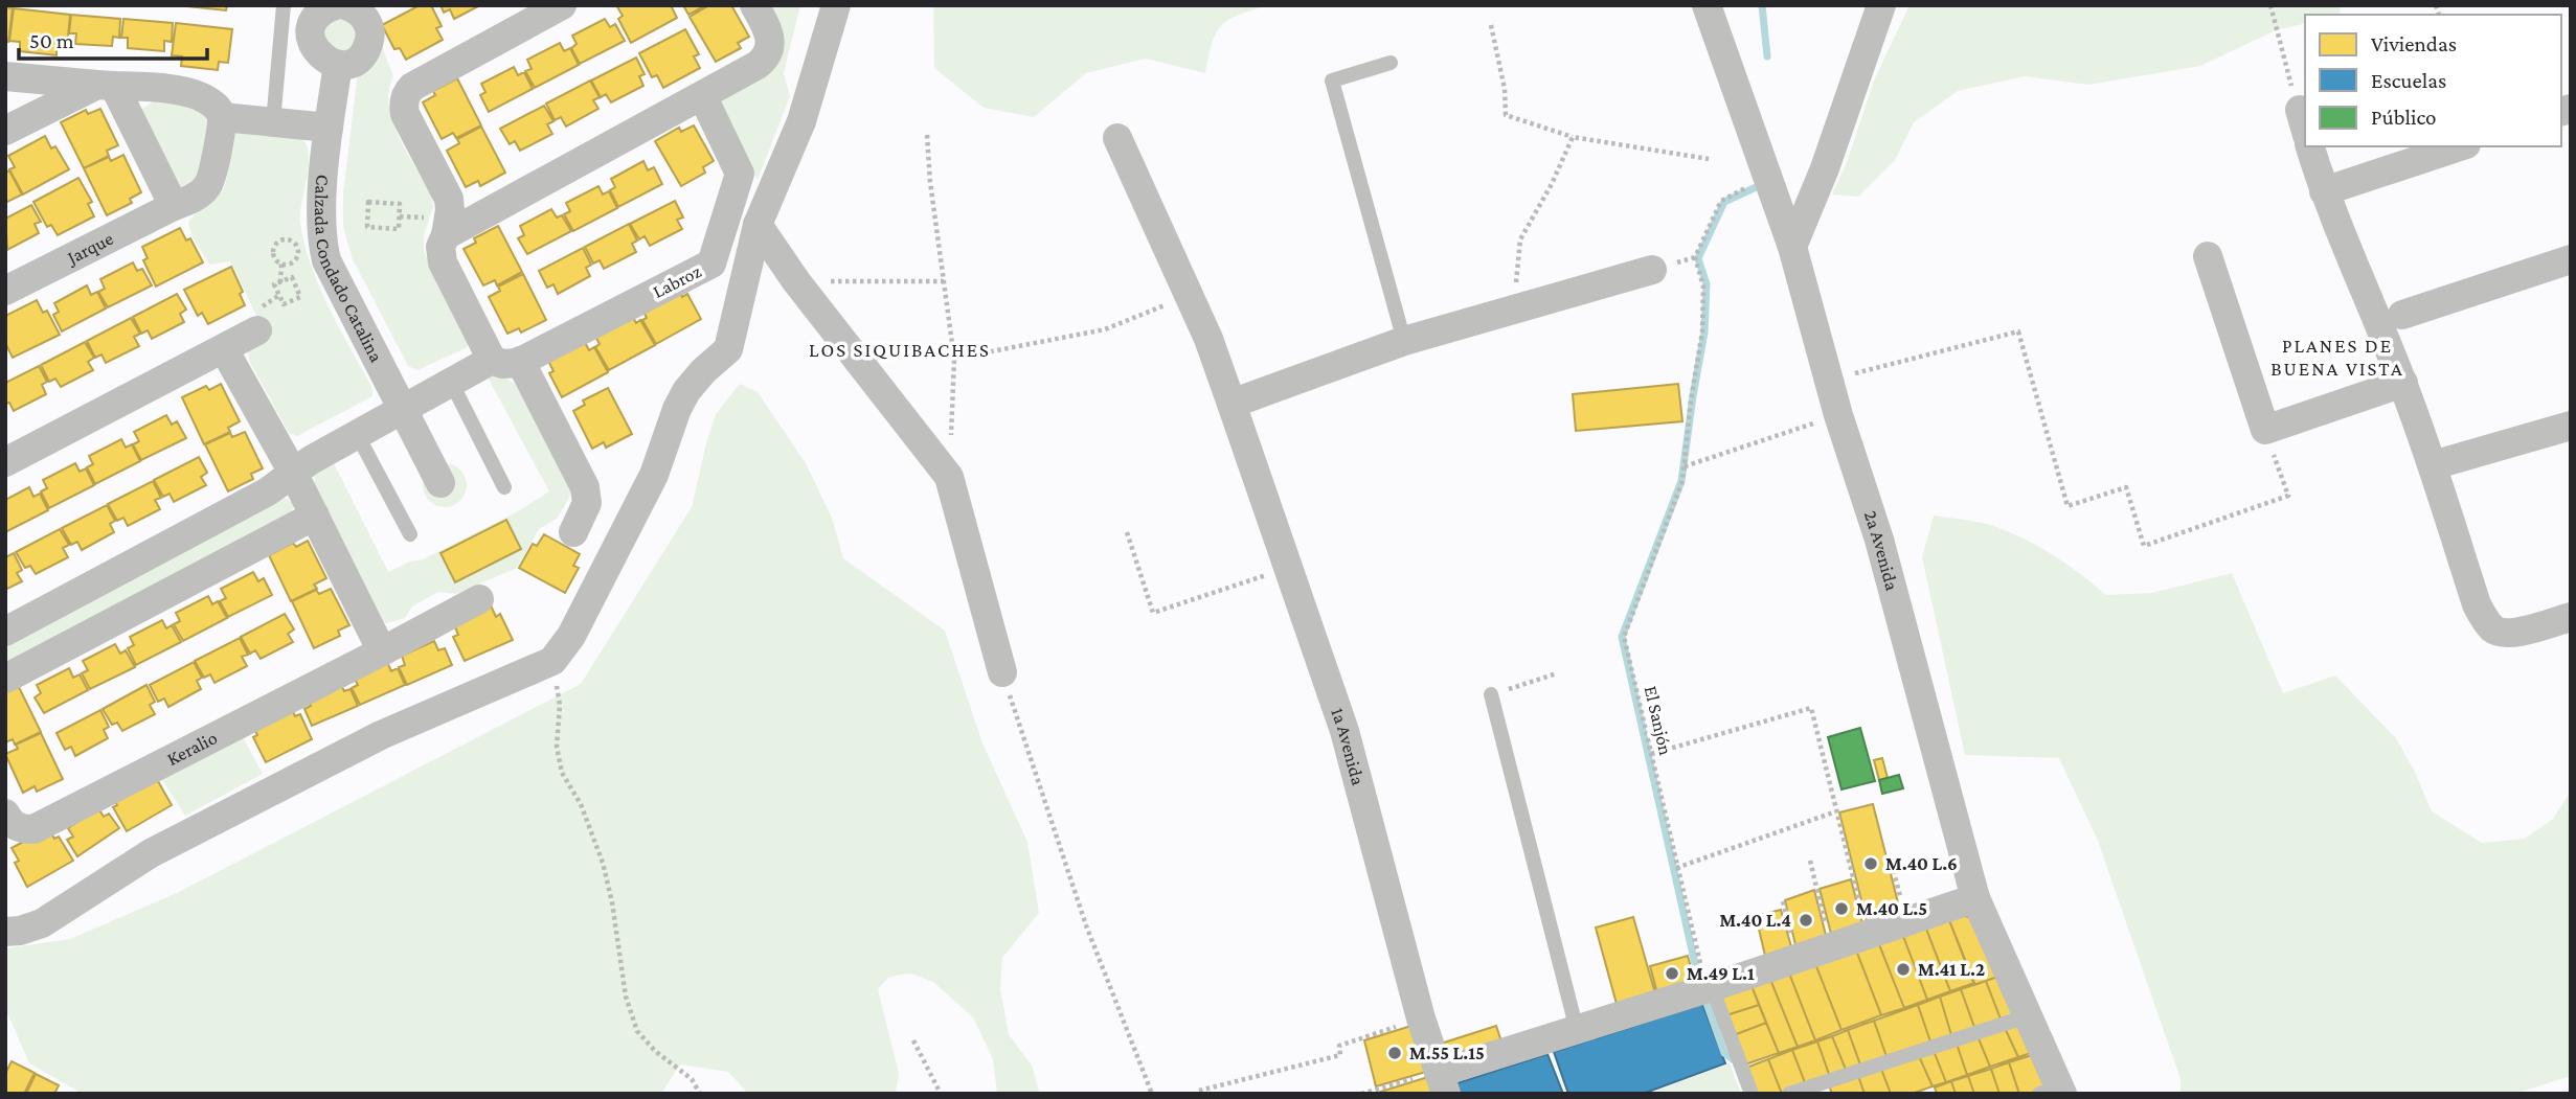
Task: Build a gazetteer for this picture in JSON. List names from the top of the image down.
{
  "streets": {
    "street": [
      "Jarque",
      "Calzada Condado Catalina",
      "Labroz",
      "2a Avenida",
      "1a Avenida",
      "Keralio"
    ],
    "path": ["El Sanjón"]
  },
  "crossings": [
    ["Calzada Condado Catalina", "Labroz"],
    ["2a Avenida", "El Sanjón"]
  ],
  "districts": ["PLANES DE BUENA VISTA", "LOS SIQUIBACHES"],
  "places": [
    "M.40 L.6",
    "M.40 L.5",
    "M.40 L.4",
    "M.41 L.2",
    "M.49 L.1",
    "M.55 L.15"
  ],
  "legend": ["Viviendas", "Escuelas", "Público"],
  "scale_bar": "50 m"
}
